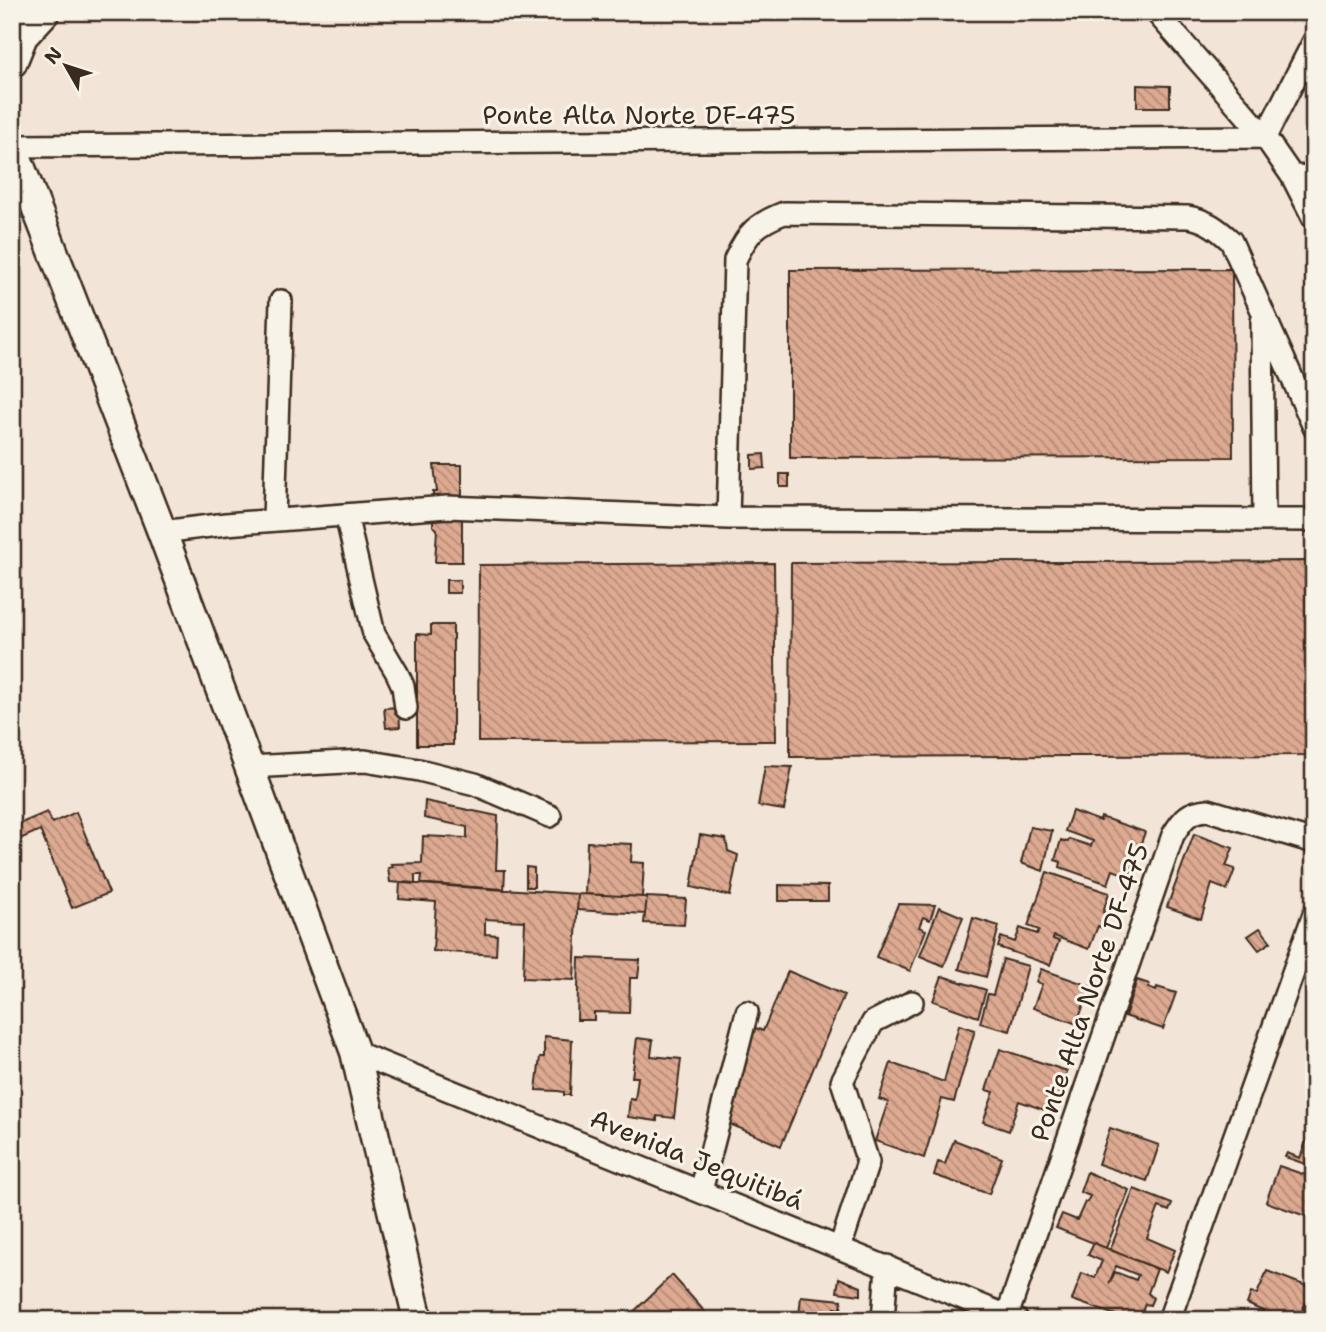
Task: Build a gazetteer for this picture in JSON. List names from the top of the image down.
{
  "streets": {
    "street": ["Ponte Alta Norte DF-475", "Avenida Jequitibá"]
  },
  "crossings": [
    ["Ponte Alta Norte DF-475", "Avenida Jequitibá"]
  ],
  "north": "top left"
}
